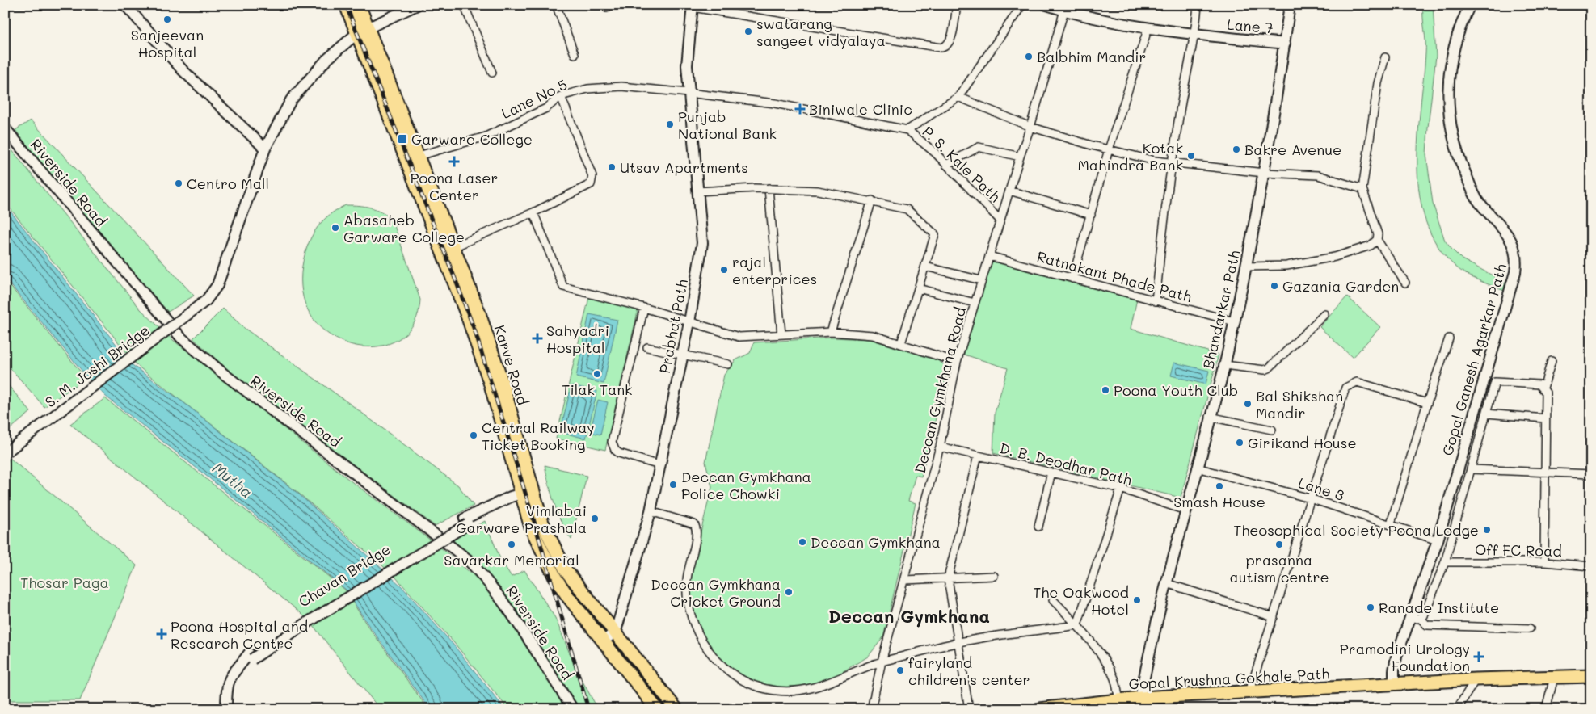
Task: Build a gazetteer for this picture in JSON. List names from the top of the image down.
{
  "streets": {
    "main road": ["Karve Road", "Gopal Krushna Gokhale Path"],
    "street": [
      "Lane 7",
      "Lane No 5",
      "P. S. Kale Path",
      "Riverside Road",
      "Ratnakant Phade Path",
      "Bhandarkar Path",
      "Prabhat Path",
      "Gopal Ganesh Agarkar Path",
      "S. M. Joshi Bridge",
      "Deccan Gymkhana Road",
      "D. B. Deodhar Path",
      "Lane 3",
      "Off FC Road",
      "Chavan Bridge"
    ]
  },
  "crossings": [
    ["Lane 7", "Bhandarkar Path"],
    ["Lane 7", "Deccan Gymkhana Road"],
    ["Lane No 5", "P. S. Kale Path"],
    ["Lane No 5", "Prabhat Path"],
    ["Lane No 5", "Karve Road"],
    ["P. S. Kale Path", "Prabhat Path"],
    ["P. S. Kale Path", "Deccan Gymkhana Road"],
    ["Ratnakant Phade Path", "Bhandarkar Path"],
    ["Ratnakant Phade Path", "Deccan Gymkhana Road"],
    ["Bhandarkar Path", "D. B. Deodhar Path"],
    ["Bhandarkar Path", "Lane 3"],
    ["Bhandarkar Path", "Gopal Krushna Gokhale Path"],
    ["Prabhat Path", "Karve Road"],
    ["Gopal Ganesh Agarkar Path", "Lane 3"],
    ["Gopal Ganesh Agarkar Path", "Gopal Krushna Gokhale Path"],
    ["Karve Road", "S. M. Joshi Bridge"],
    ["Karve Road", "Chavan Bridge"],
    ["Deccan Gymkhana Road", "D. B. Deodhar Path"]
  ],
  "districts": ["Deccan Gymkhana"],
  "water": ["Mutha"],
  "parks": ["Thosar Paga"],
  "places": {
    "other": [
      "Sanjeevan Hospital",
      "swatarang sangeet vidyalaya",
      "Balbhim Mandir",
      "Punjab National Bank",
      "Bakre Avenue",
      "Kotak Mahindra Bank",
      "Utsav Apartments",
      "Centro Mall",
      "Abasaheb Garware College",
      "rajal enterprices",
      "Gazania Garden",
      "Tilak Tank",
      "Poona Youth Club",
      "Bal Shikshan Mandir",
      "Central Railway Ticket Booking",
      "Girikand House",
      "Deccan Gymkhana Police Chowki",
      "Smash House",
      "Vimlabai Garware Prashala",
      "Theosophical Society Poona Lodge",
      "Deccan Gymkhana",
      "Savarkar Memorial",
      "prasanna autism centre",
      "Deccan Gymkhana Cricket Ground",
      "The Oakwood Hotel",
      "Ranade Institute",
      "fairyland children's center"
    ],
    "health": [
      "Biniwale Clinic",
      "Poona Laser Center",
      "Sahyadri Hospital",
      "Poona Hospital and Research Centre",
      "Pramodini Urology Foundation"
    ],
    "transit": ["Garware College"]
  }
}
